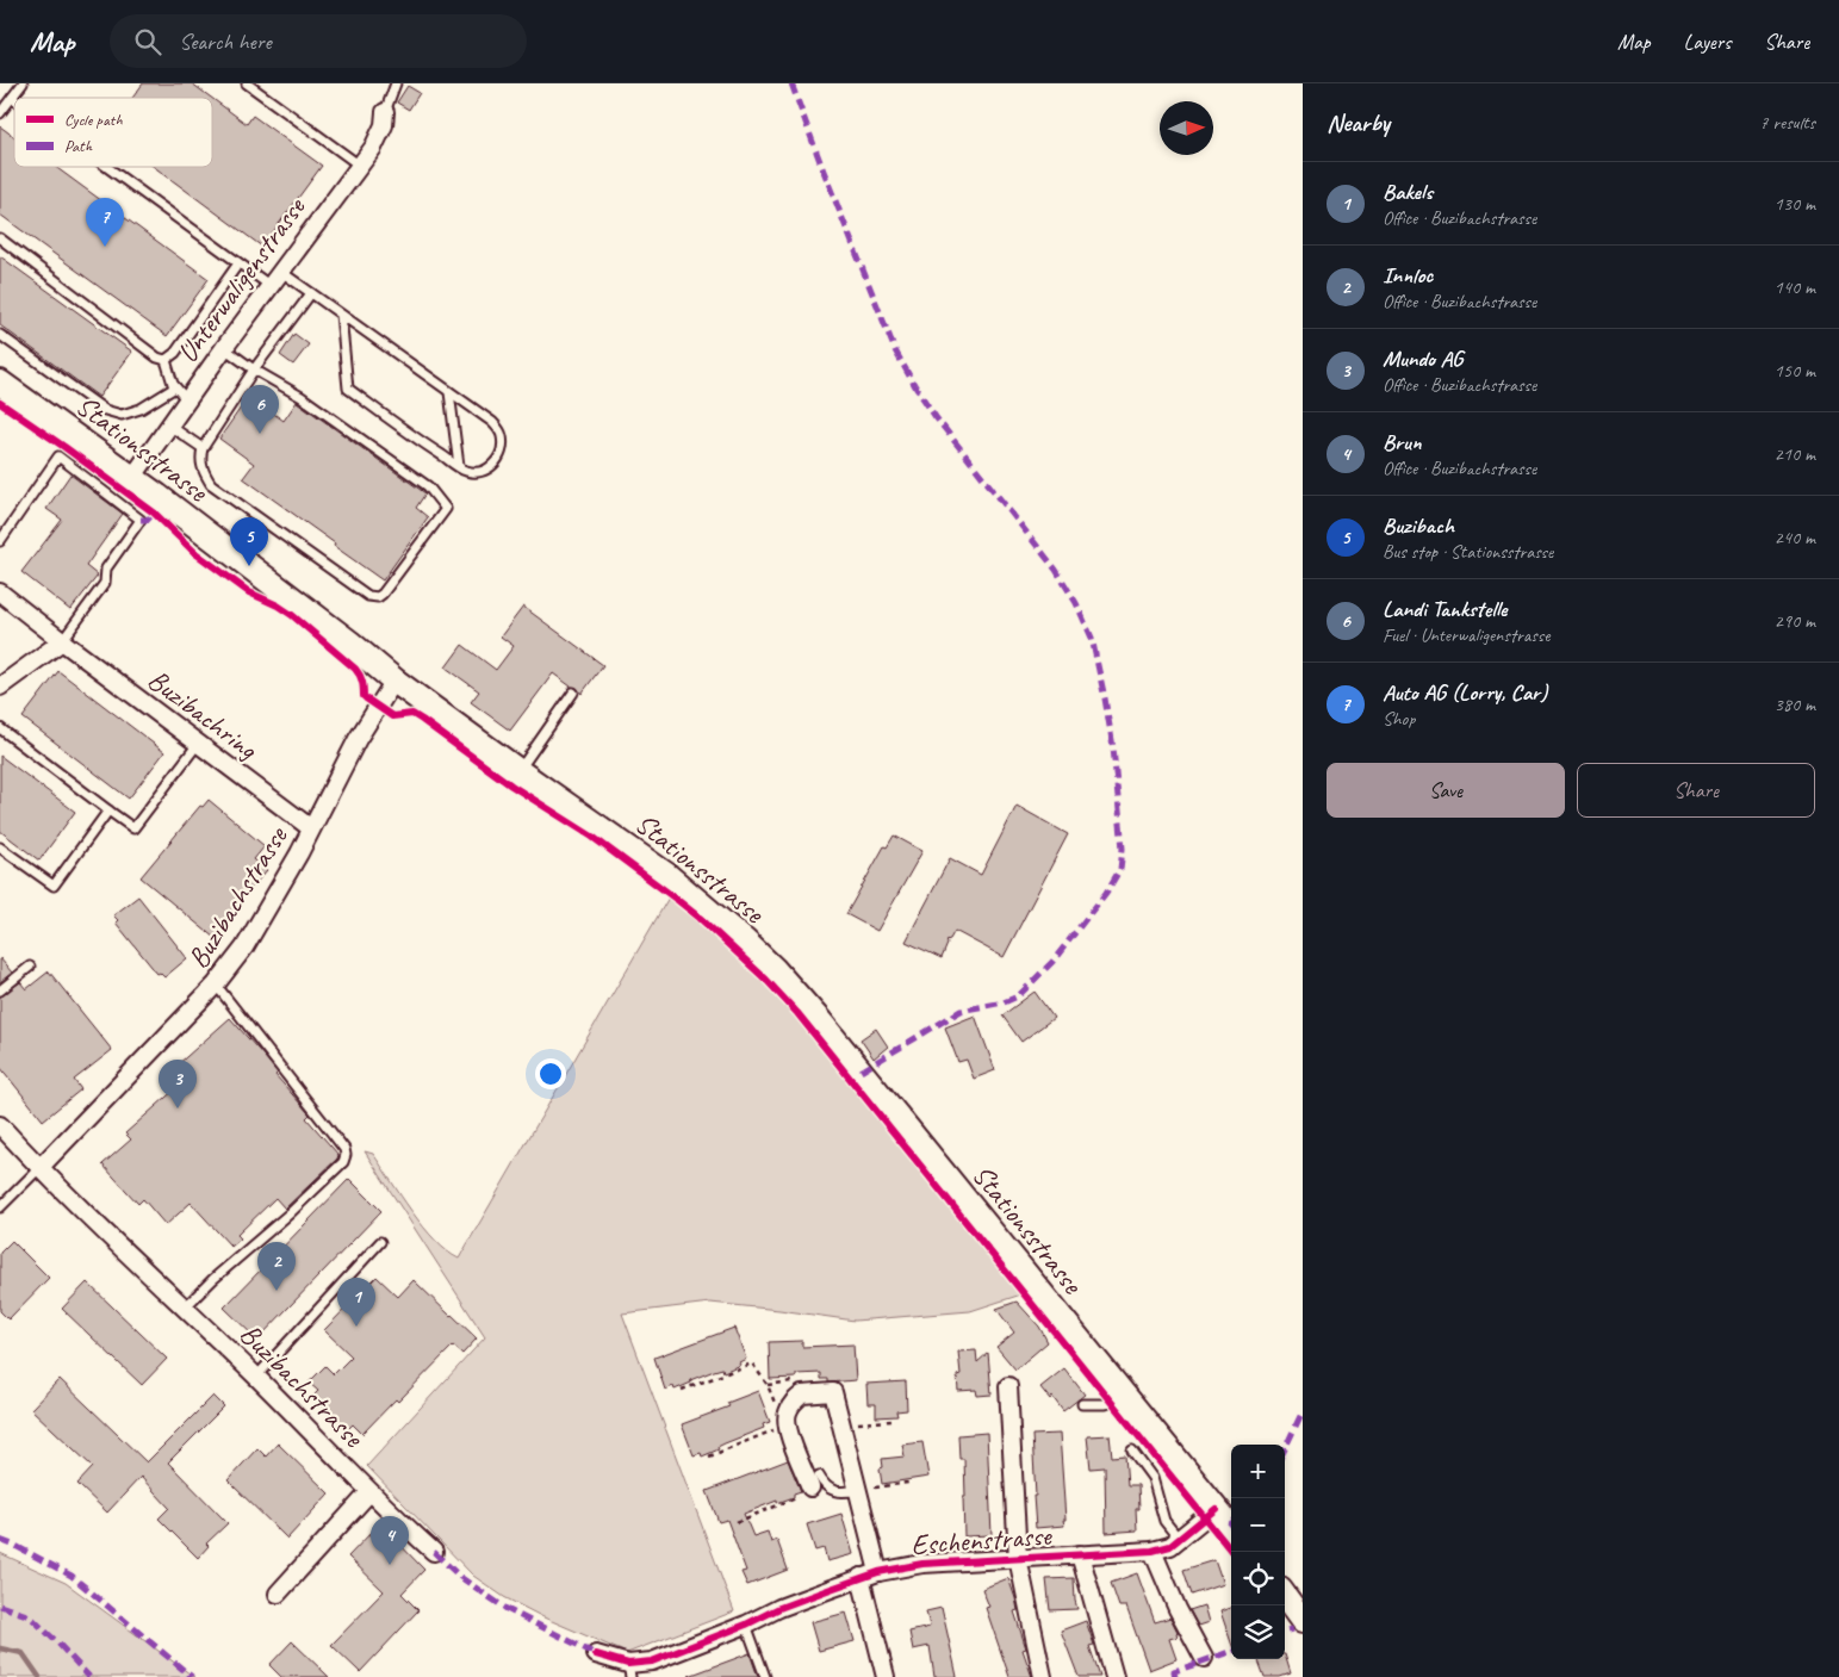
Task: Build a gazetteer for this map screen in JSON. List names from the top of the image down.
{
  "streets": {
    "main road": ["Stationsstrasse"],
    "street": [
      "Unterwaligenstrasse",
      "Buzibachring",
      "Buzibachstrasse",
      "Eschenstrasse"
    ]
  },
  "crossings": [
    ["Unterwaligenstrasse", "Stationsstrasse"],
    ["Stationsstrasse", "Buzibachstrasse"],
    ["Stationsstrasse", "Eschenstrasse"],
    ["Buzibachring", "Buzibachstrasse"]
  ],
  "legend": ["Cycle path", "Path"],
  "north": "right",
  "page": {
    "header": "Map",
    "search": "Search here",
    "nav": ["Map", "Layers", "Share"],
    "heading": ["Nearby", "7 results"],
    "list": [
      {
        "mark": "1",
        "name": "Bakels",
        "note": "Office · Buzibachstrasse",
        "value": "130 m"
      },
      {
        "mark": "2",
        "name": "Innloc",
        "note": "Office · Buzibachstrasse",
        "value": "140 m"
      },
      {
        "mark": "3",
        "name": "Mundo AG",
        "note": "Office · Buzibachstrasse",
        "value": "150 m"
      },
      {
        "mark": "4",
        "name": "Brun",
        "note": "Office · Buzibachstrasse",
        "value": "210 m"
      },
      {
        "mark": "5",
        "name": "Buzibach",
        "note": "Bus stop · Stationsstrasse",
        "value": "240 m"
      },
      {
        "mark": "6",
        "name": "Landi Tankstelle",
        "note": "Fuel · Unterwaligenstrasse",
        "value": "290 m"
      },
      {
        "mark": "7",
        "name": "Auto AG (Lorry, Car)",
        "note": "Shop",
        "value": "380 m"
      }
    ],
    "pins": [
      "7",
      "6",
      "5",
      "3",
      "2",
      "1",
      "4"
    ],
    "buttons": ["Save", "Share"],
    "map_buttons": ["+", "−"]
  }
}
